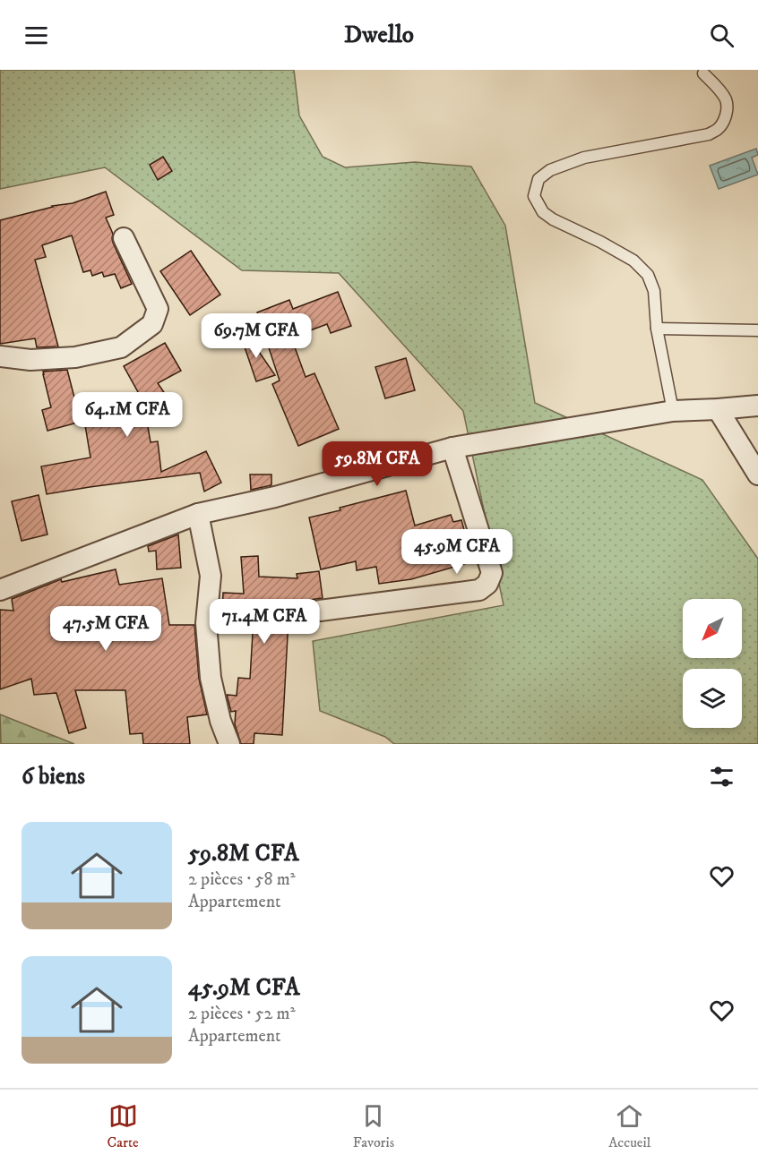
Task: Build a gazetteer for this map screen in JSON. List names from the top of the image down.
{
  "north": "bottom left",
  "page": {
    "header": "Dwello",
    "price": [
      "69.7M CFA",
      "64.1M CFA",
      "59.8M CFA",
      "45.9M CFA",
      "71.4M CFA",
      "47.5M CFA"
    ],
    "heading": "6 biens",
    "list": [
      {
        "name": "59.8M CFA",
        "note": "2 pièces · 58 m² · Appartement"
      },
      {
        "name": "45.9M CFA",
        "note": "2 pièces · 52 m² · Appartement"
      }
    ],
    "tabs": ["Carte", "Favoris", "Accueil"]
  }
}
